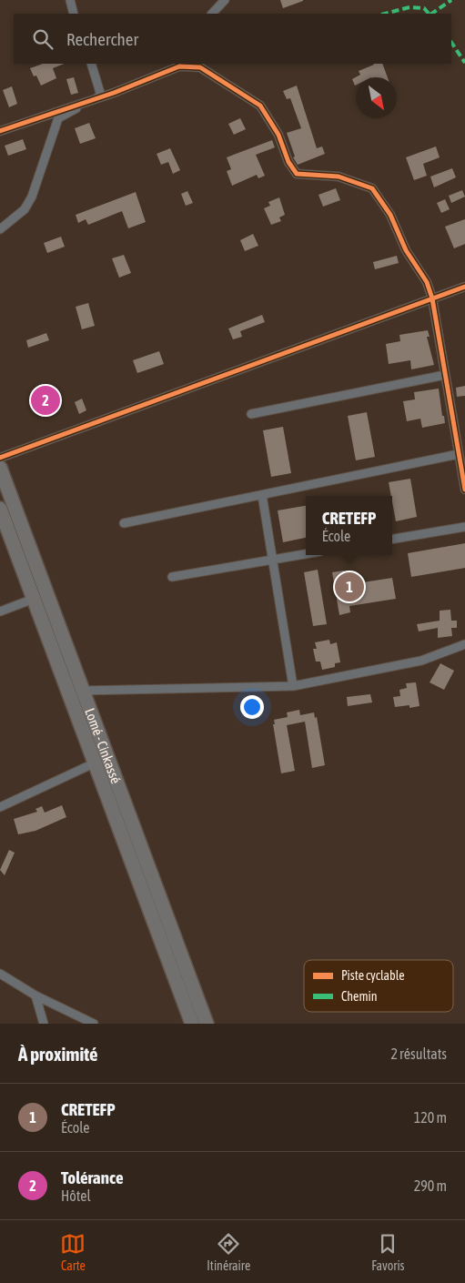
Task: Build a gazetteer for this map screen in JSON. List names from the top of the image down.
{
  "streets": {
    "highway": ["Lomé - Cinkassé"]
  },
  "legend": ["Piste cyclable", "Chemin"],
  "north": "bottom right",
  "page": {
    "search": "Rechercher",
    "pins": ["2", "1"],
    "popup": ["CRETEFP", "École"],
    "heading": ["À proximité", "2 résultats"],
    "list": [
      {
        "mark": "1",
        "name": "CRETEFP",
        "note": "École",
        "value": "120 m"
      },
      {
        "mark": "2",
        "name": "Tolérance",
        "note": "Hôtel",
        "value": "290 m"
      }
    ],
    "nav": ["Carte", "Itinéraire", "Favoris"]
  }
}
